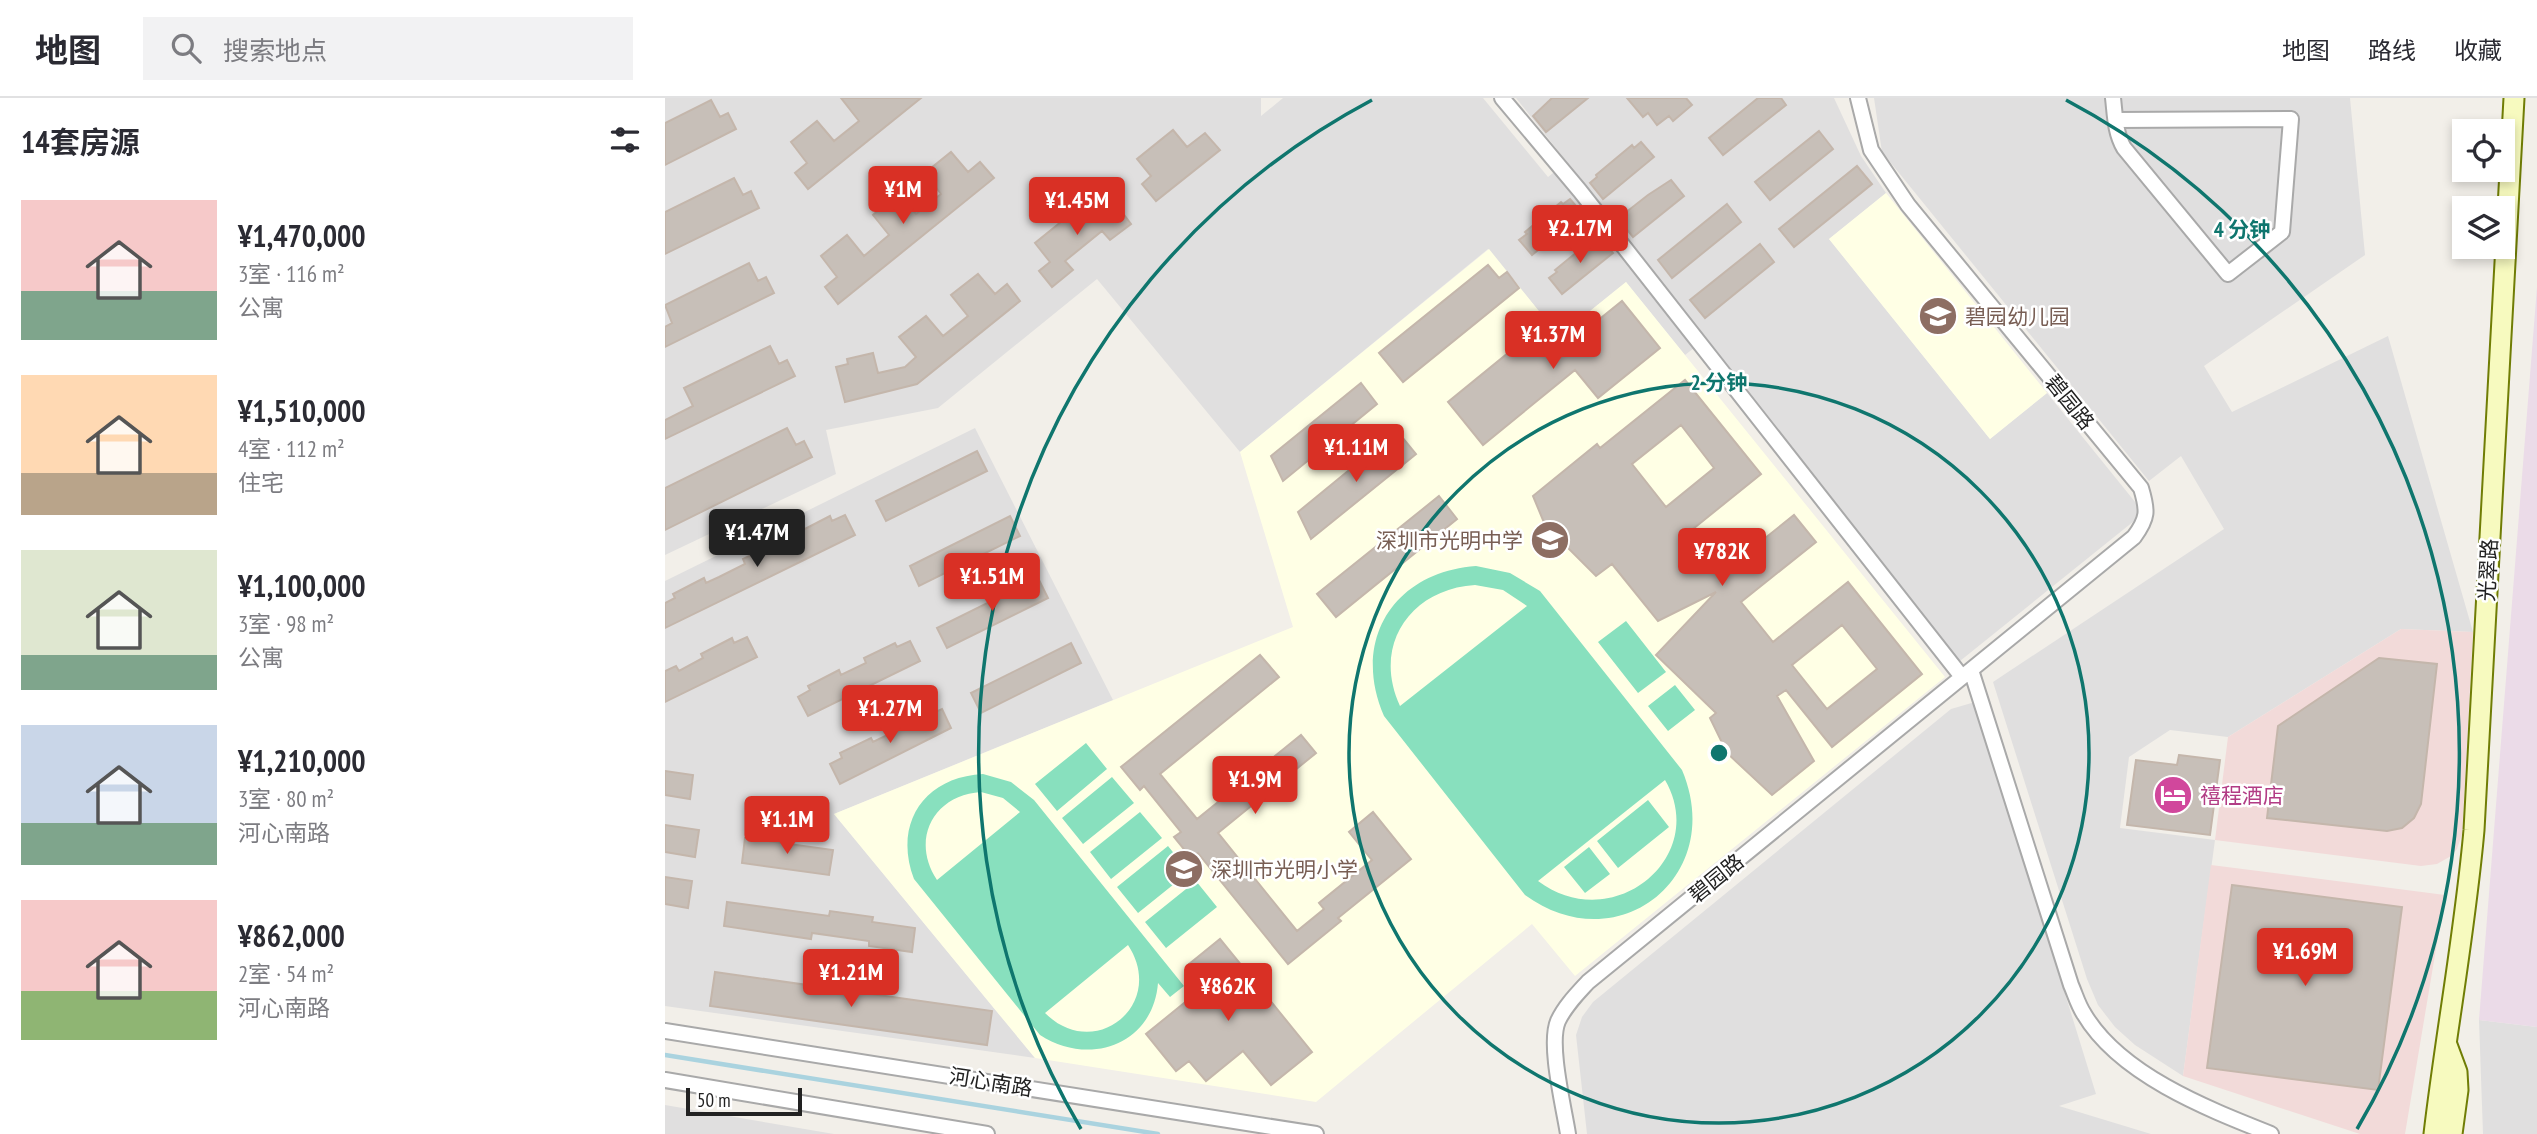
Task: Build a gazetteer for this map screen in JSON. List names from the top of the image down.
{
  "streets": {
    "street": ["碧园路", "光翠路", "河心南路"]
  },
  "places": {
    "school or university": ["碧园幼儿园", "深圳市光明中学", "深圳市光明小学"],
    "hotel": ["禧程酒店"]
  },
  "scale_bar": "50 m",
  "page": {
    "header": "地图",
    "search": "搜索地点",
    "nav": ["地图", "路线", "收藏"],
    "heading": "14套房源",
    "price": [
      "¥1M",
      "¥1.45M",
      "¥2.17M",
      "¥1.37M",
      "¥1.11M",
      "¥1.47M",
      "¥782K",
      "¥1.51M",
      "¥1.27M",
      "¥1.9M",
      "¥1.1M",
      "¥1.69M",
      "¥1.21M",
      "¥862K"
    ],
    "list": [
      {
        "name": "¥1,470,000",
        "note": "3室 · 116 m² · 公寓"
      },
      {
        "name": "¥1,510,000",
        "note": "4室 · 112 m² · 住宅"
      },
      {
        "name": "¥1,100,000",
        "note": "3室 · 98 m² · 公寓"
      },
      {
        "name": "¥1,210,000",
        "note": "3室 · 80 m² · 河心南路"
      },
      {
        "name": "¥862,000",
        "note": "2室 · 54 m² · 河心南路"
      }
    ],
    "scale": "50 m"
  },
  "rings": ["4 分钟", "2 分钟"]
}
